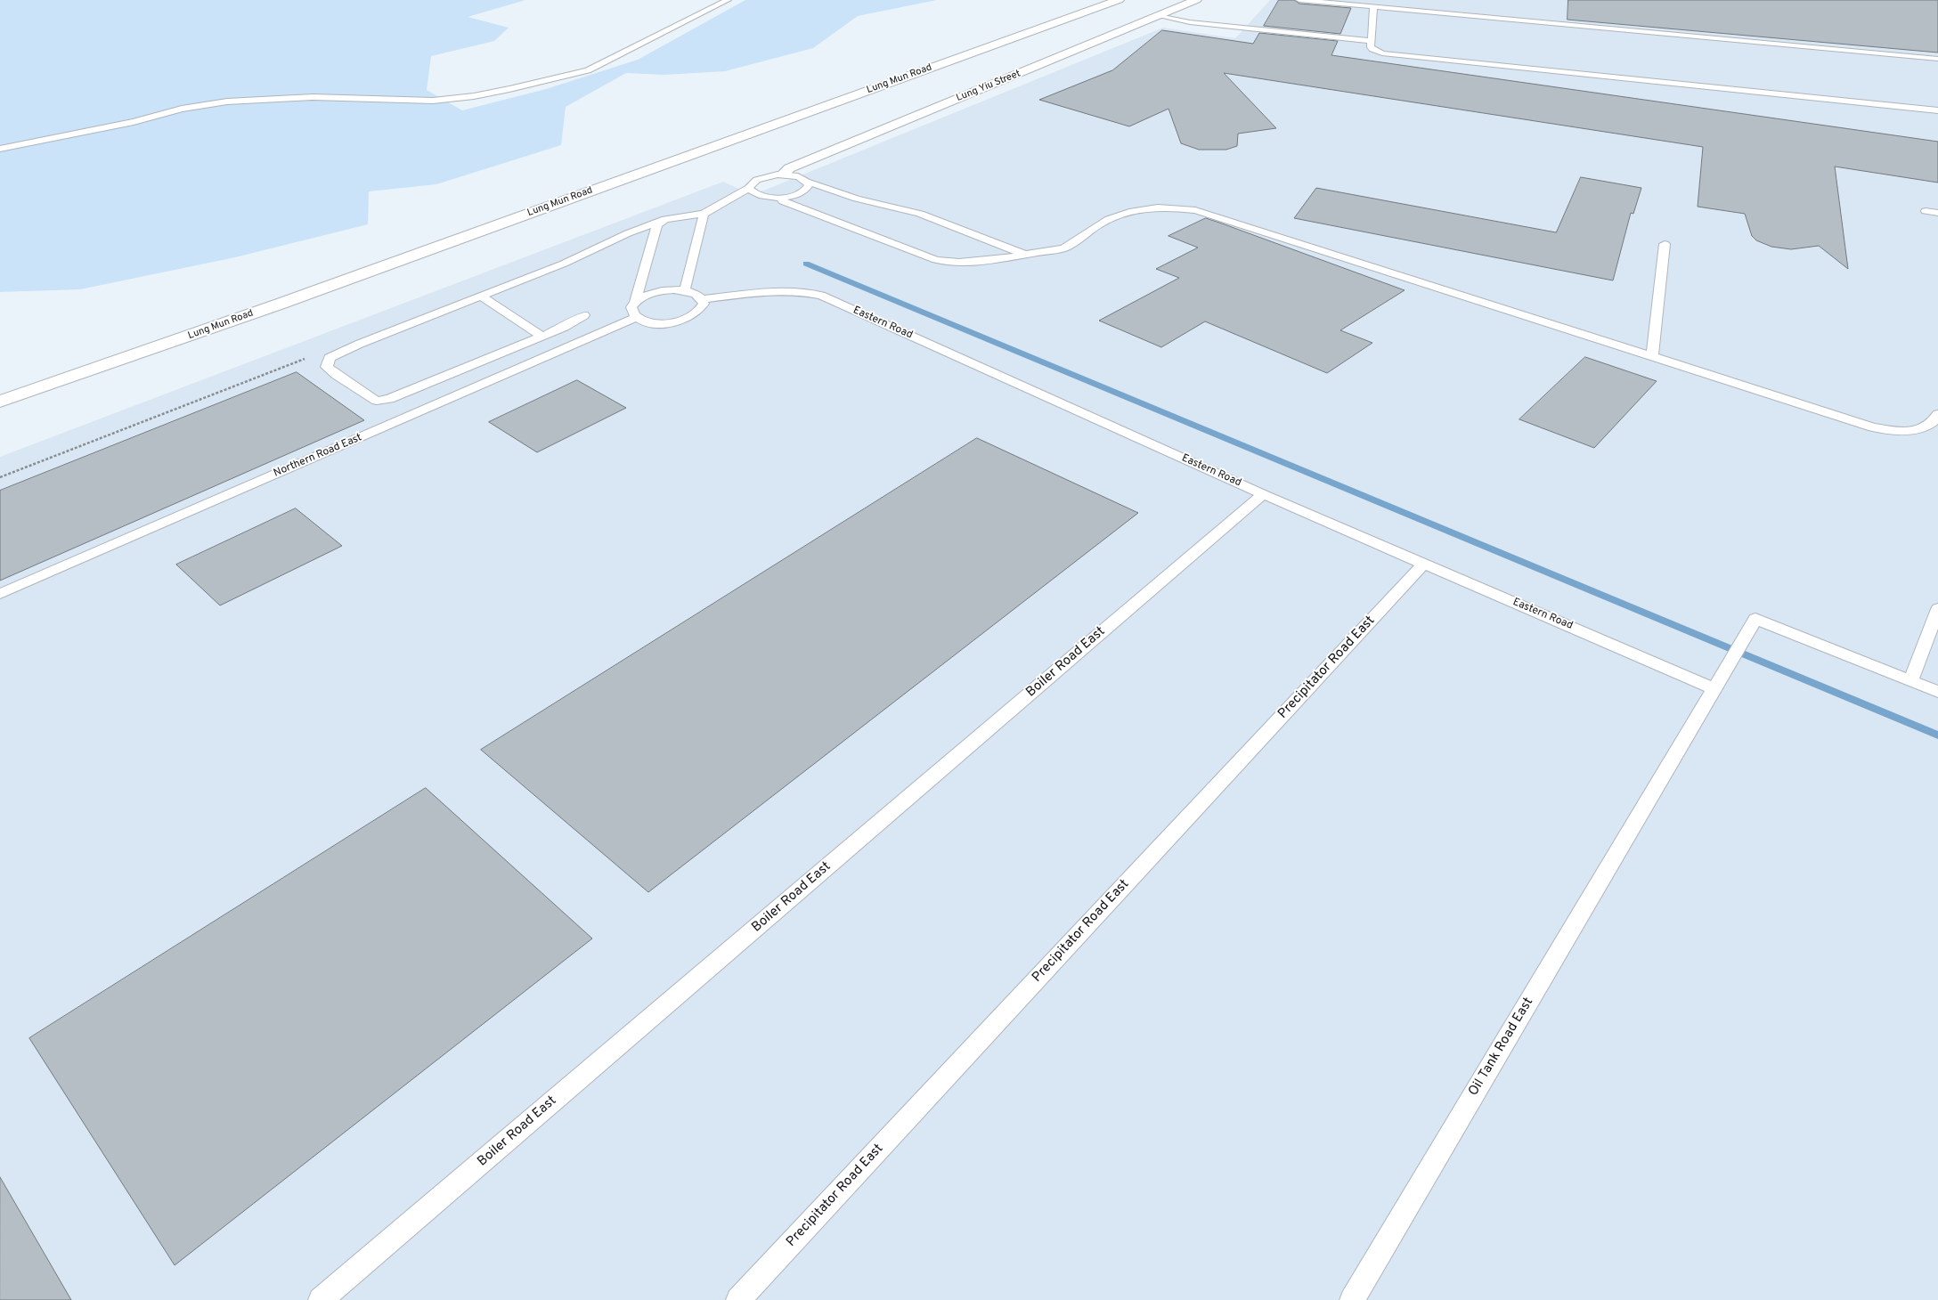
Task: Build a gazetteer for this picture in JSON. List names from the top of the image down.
{
  "streets": {
    "street": ["Lung Mun Road", "Lung Yiu Street"],
    "lane": [
      "Eastern Road",
      "Northern Road East",
      "Boiler Road East",
      "Precipitator Road East",
      "Oil Tank Road East"
    ]
  },
  "crossings": [
    ["Eastern Road", "Boiler Road East"],
    ["Eastern Road", "Precipitator Road East"],
    ["Eastern Road", "Oil Tank Road East"]
  ]
}
